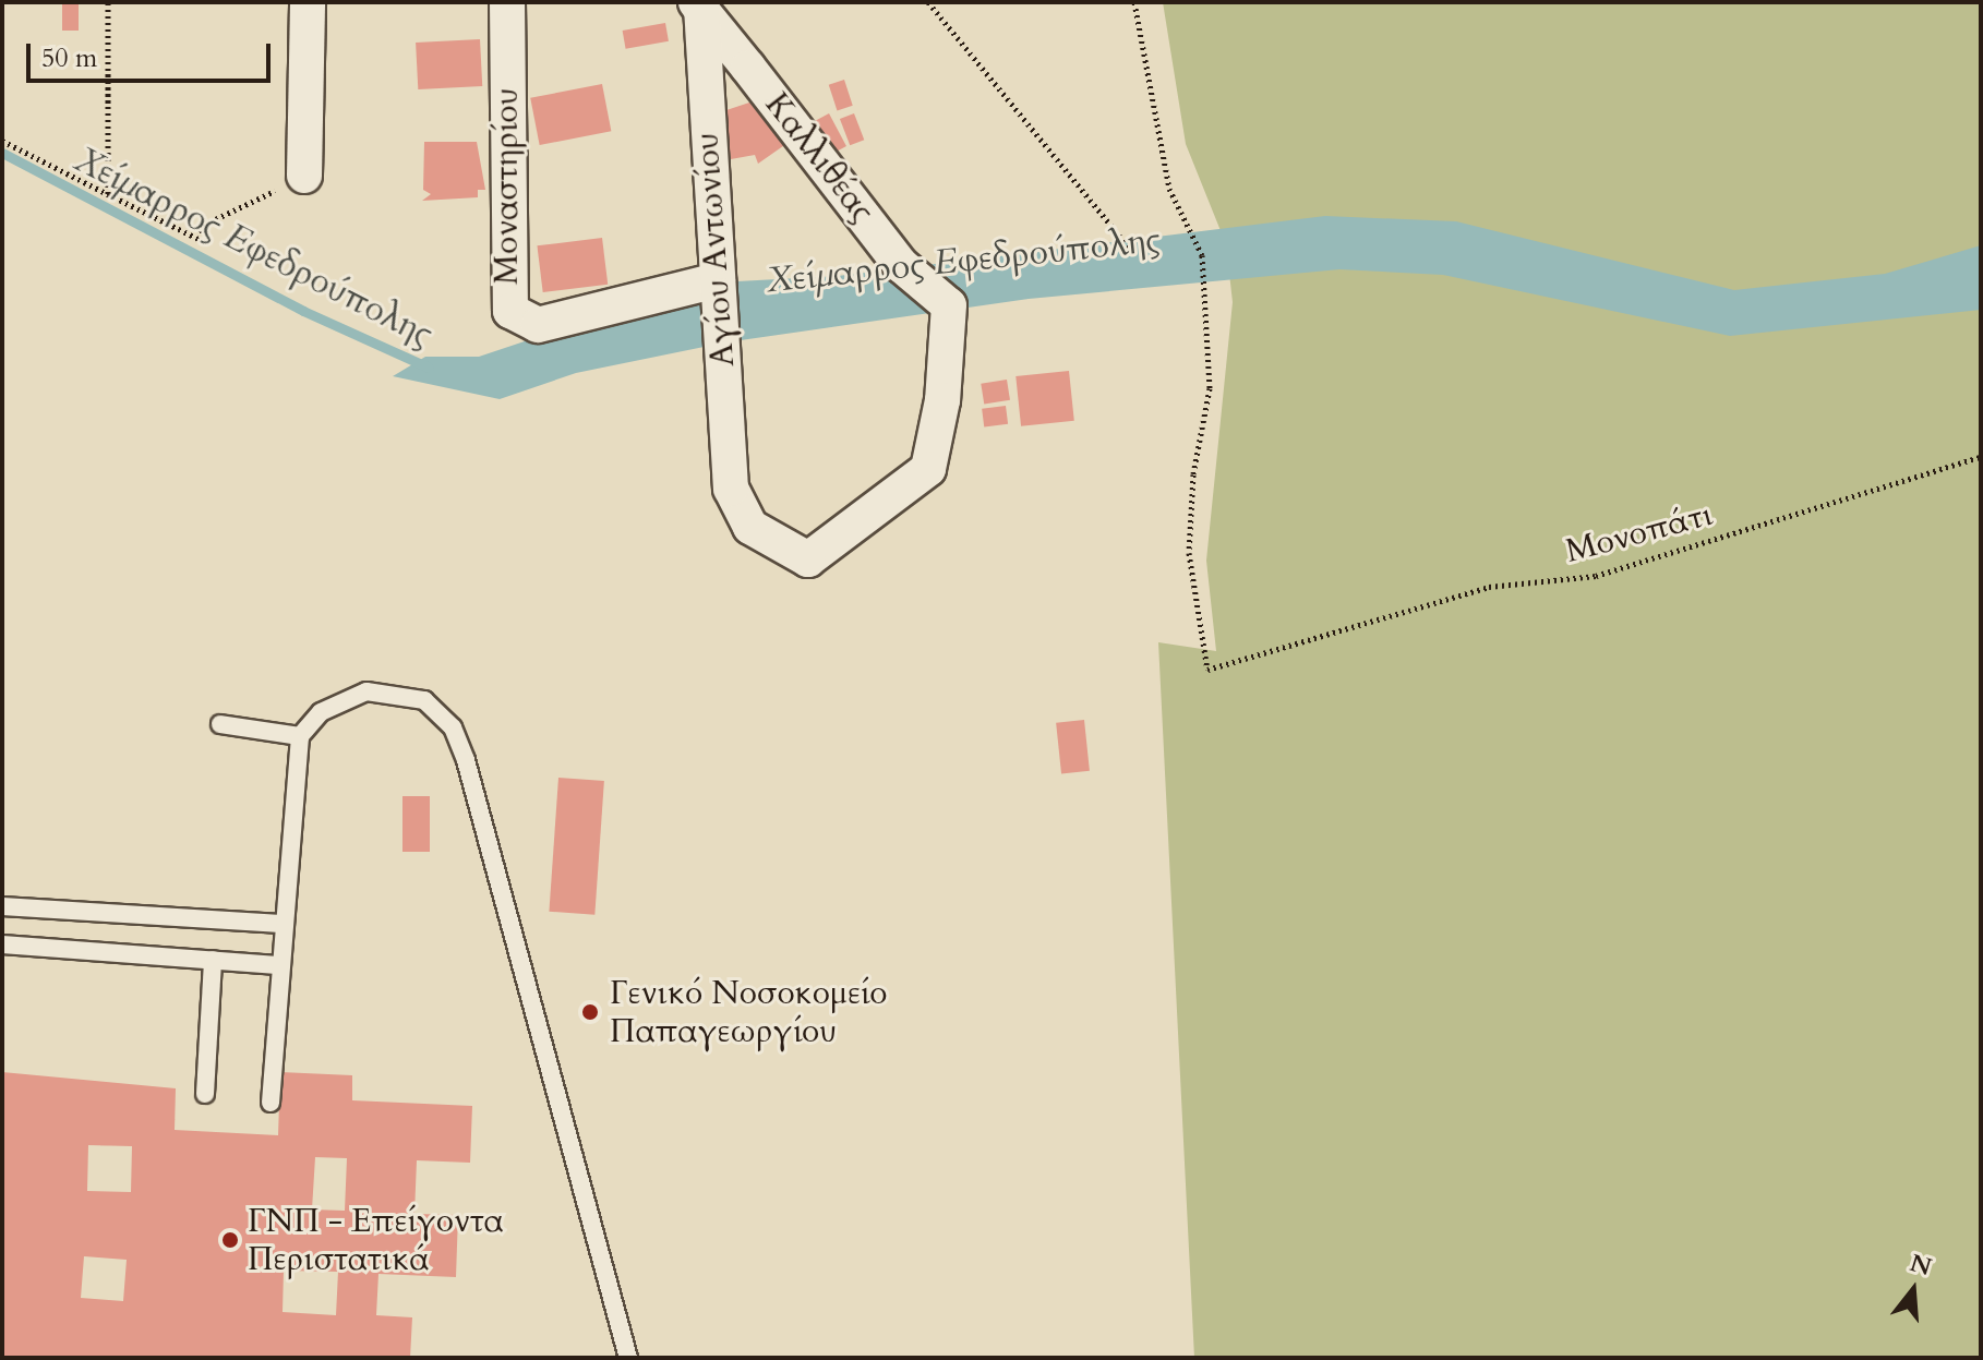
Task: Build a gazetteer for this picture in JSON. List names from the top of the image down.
{
  "streets": {
    "street": ["Καλλιθέας", "Μοναστηρίου", "Αγίου Αντωνίου"],
    "path": ["Μονοπάτι"]
  },
  "crossings": [
    ["Καλλιθέας", "Αγίου Αντωνίου"],
    ["Μοναστηρίου", "Αγίου Αντωνίου"]
  ],
  "water": ["Χείμαρρος Εφεδρούπολης"],
  "places": ["Γενικό Νοσοκομείο Παπαγεωργίου", "ΓΝΠ - Επείγοντα Περιστατικά"],
  "scale_bar": "50 m",
  "north": "top"
}
